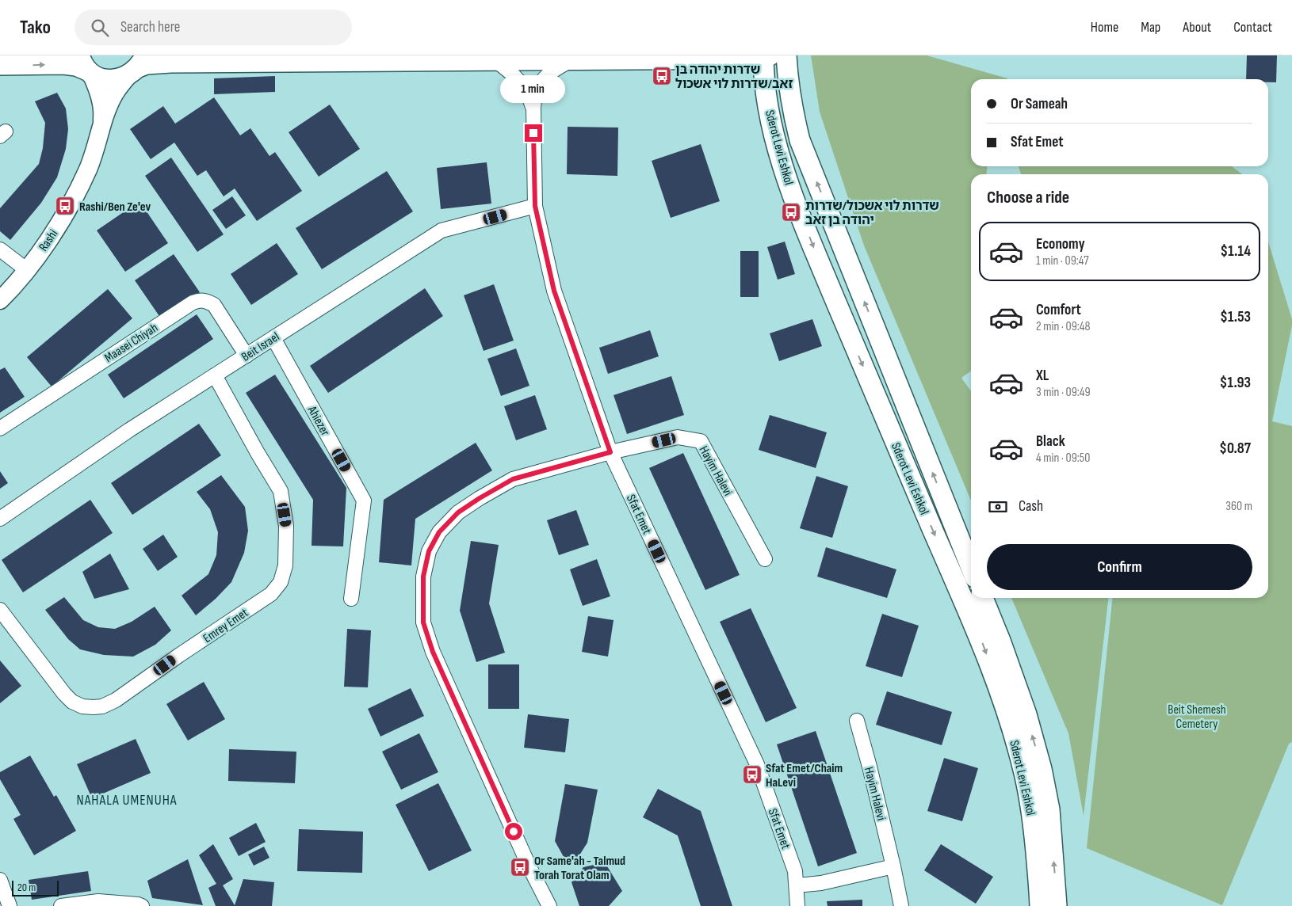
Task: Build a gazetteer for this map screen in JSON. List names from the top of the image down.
{
  "streets": {
    "main road": ["Sderot Levi Eshkol"],
    "street": [
      "Rashi",
      "Maasei Chiyah",
      "Beit Israel",
      "Ahiezer",
      "Hayim Halevi",
      "Sfat Emet",
      "Emrey Emet"
    ]
  },
  "crossings": [
    ["Maasei Chiyah", "Beit Israel"],
    ["Beit Israel", "Ahiezer"],
    ["Beit Israel", "Sfat Emet"],
    ["Beit Israel", "Emrey Emet"],
    ["Hayim Halevi", "Sfat Emet"]
  ],
  "districts": ["NAHALA UMENUHA"],
  "parks": ["Beit Shemesh Cemetery"],
  "places": {
    "bus stop": [
      "שדרות יהודה בן זאב/שדרות לוי אשכול",
      "Rashi/Ben Ze'ev",
      "שדרות לוי אשכול/שדרות יהודה בן זאב",
      "Sfat Emet/Chaim HaLevi",
      "Or Same'ah - Talmud Torah Torat Olam"
    ]
  },
  "scale_bar": "20 m",
  "page": {
    "header": "Tako",
    "search": "Search here",
    "nav": [
      "Home",
      "Map",
      "About",
      "Contact"
    ],
    "bubble": "1 min",
    "banner": ["Or Sameah", "Sfat Emet"],
    "heading": "Choose a ride",
    "list": [
      {
        "name": "Economy",
        "note": "1 min · 09:47",
        "value": "$1.14"
      },
      {
        "name": "Comfort",
        "note": "2 min · 09:48",
        "value": "$1.53"
      },
      {
        "name": "XL",
        "note": "3 min · 09:49",
        "value": "$1.93"
      },
      {
        "name": "Black",
        "note": "4 min · 09:50",
        "value": "$0.87"
      }
    ],
    "pay": ["Cash", "360 m"],
    "buttons": "Confirm",
    "scale": "20 m"
  }
}
